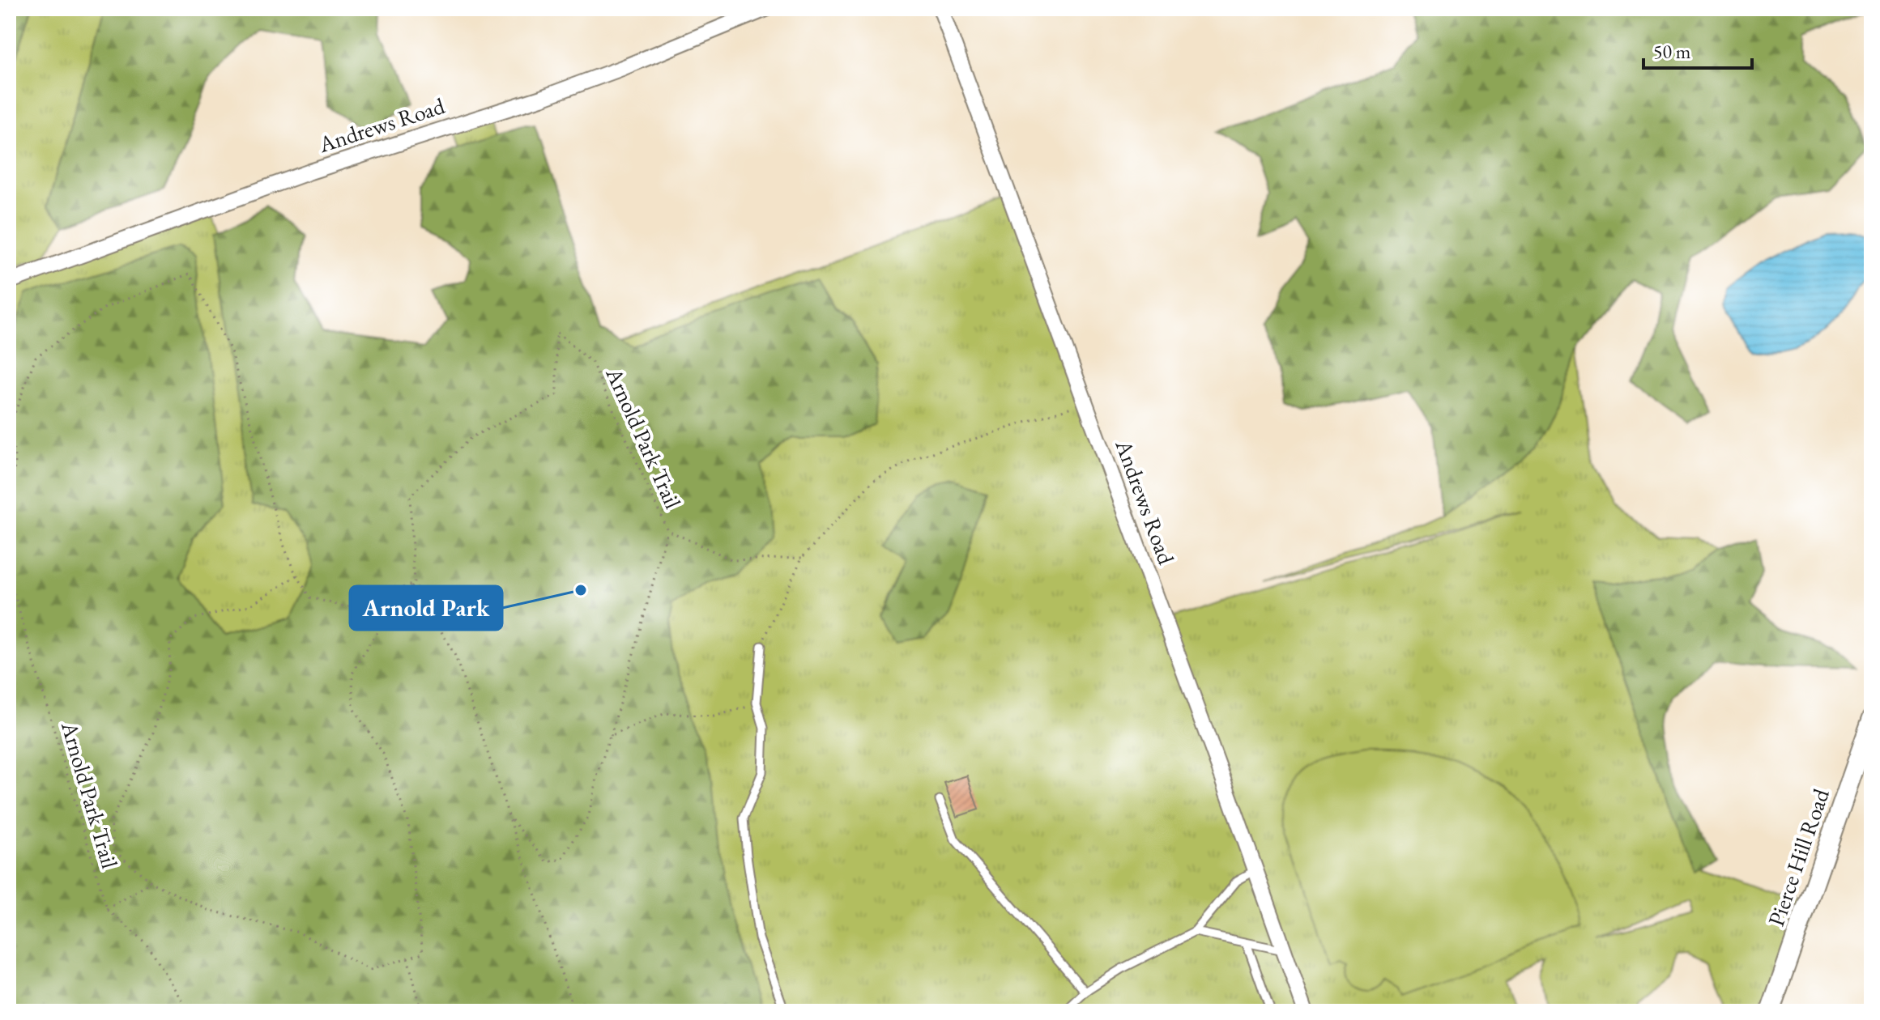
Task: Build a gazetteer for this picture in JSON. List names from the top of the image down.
{
  "streets": {
    "street": ["Andrews Road", "Pierce Hill Road"],
    "path": ["Arnold Park Trail"]
  },
  "places": ["Arnold Park"],
  "scale_bar": "50 m"
}
